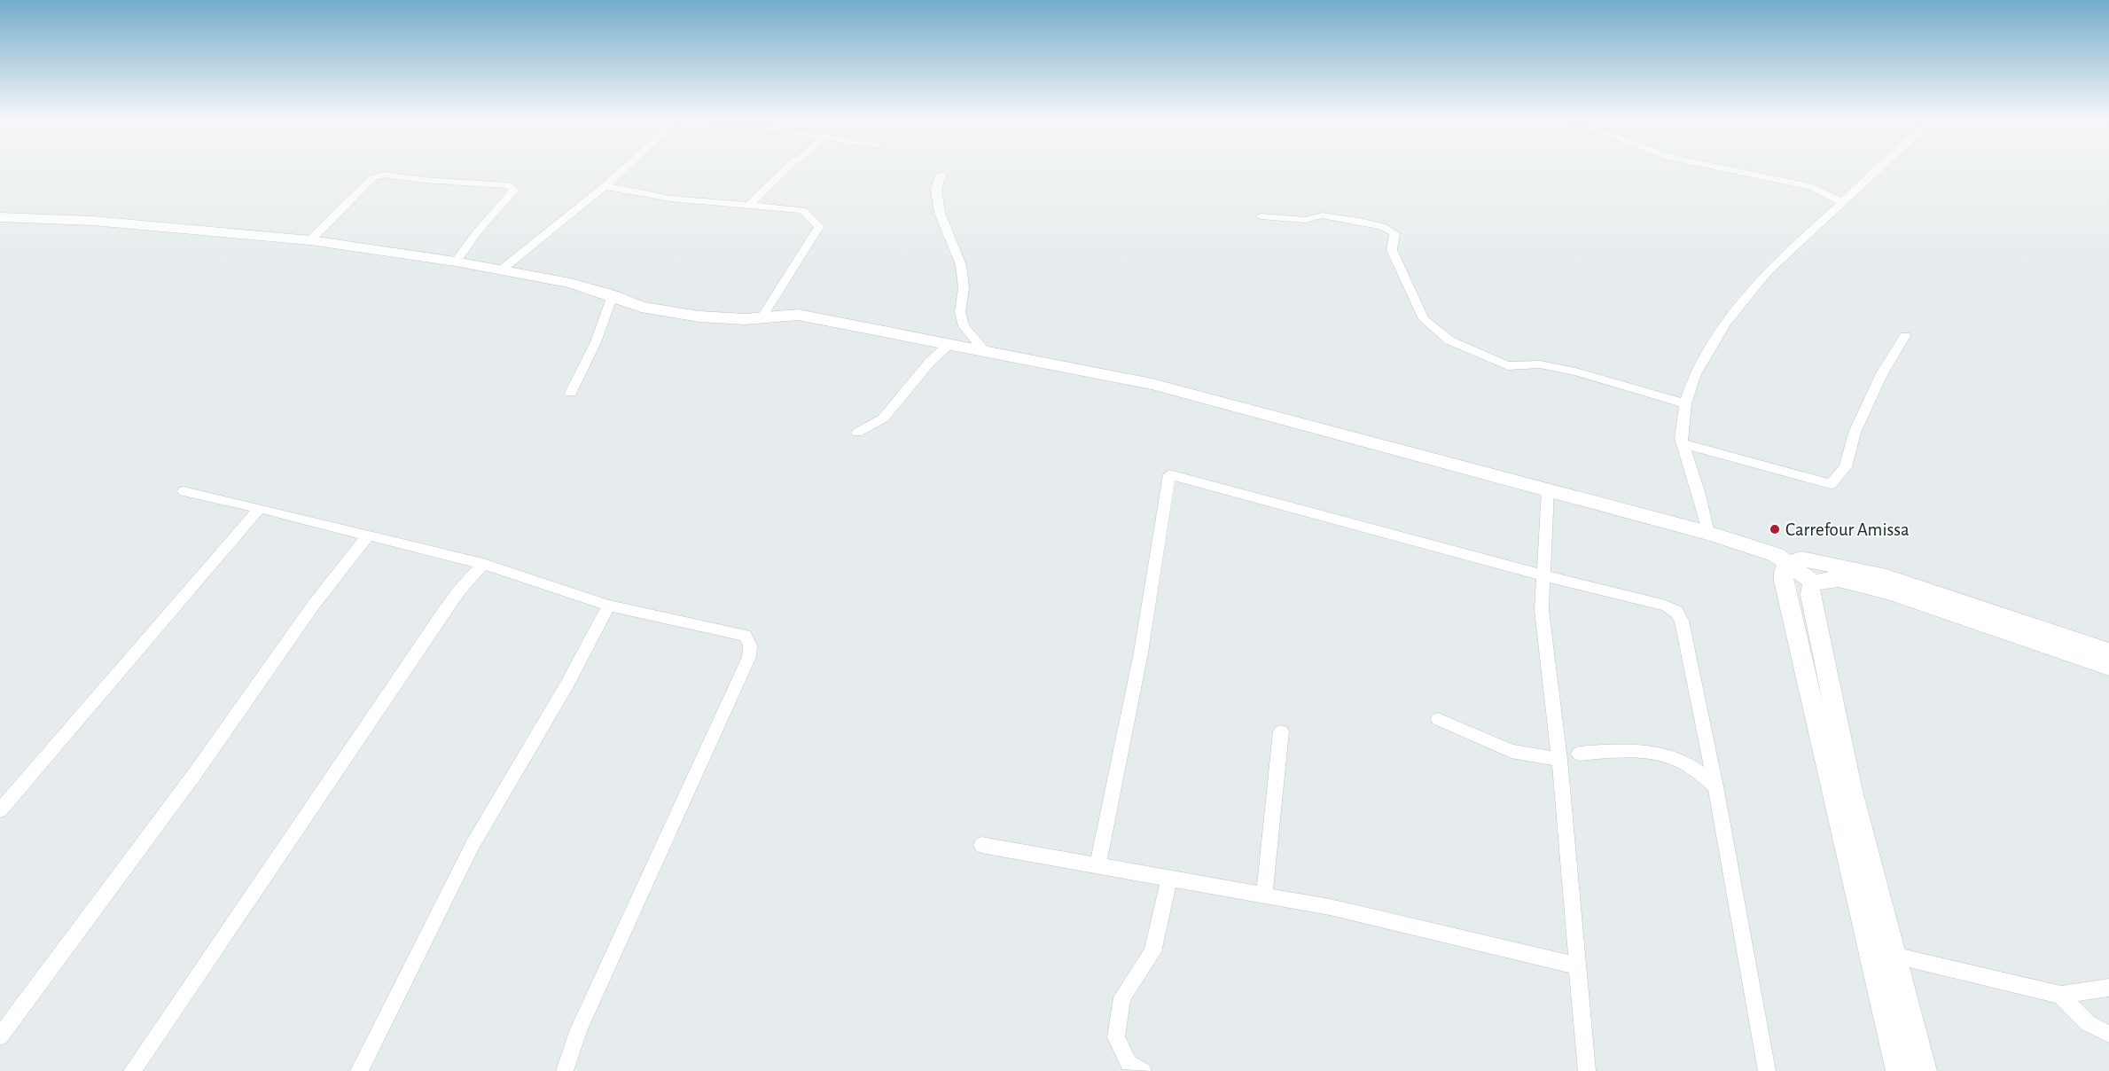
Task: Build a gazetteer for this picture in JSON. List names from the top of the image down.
{
  "places": ["Carrefour Amissa"]
}
